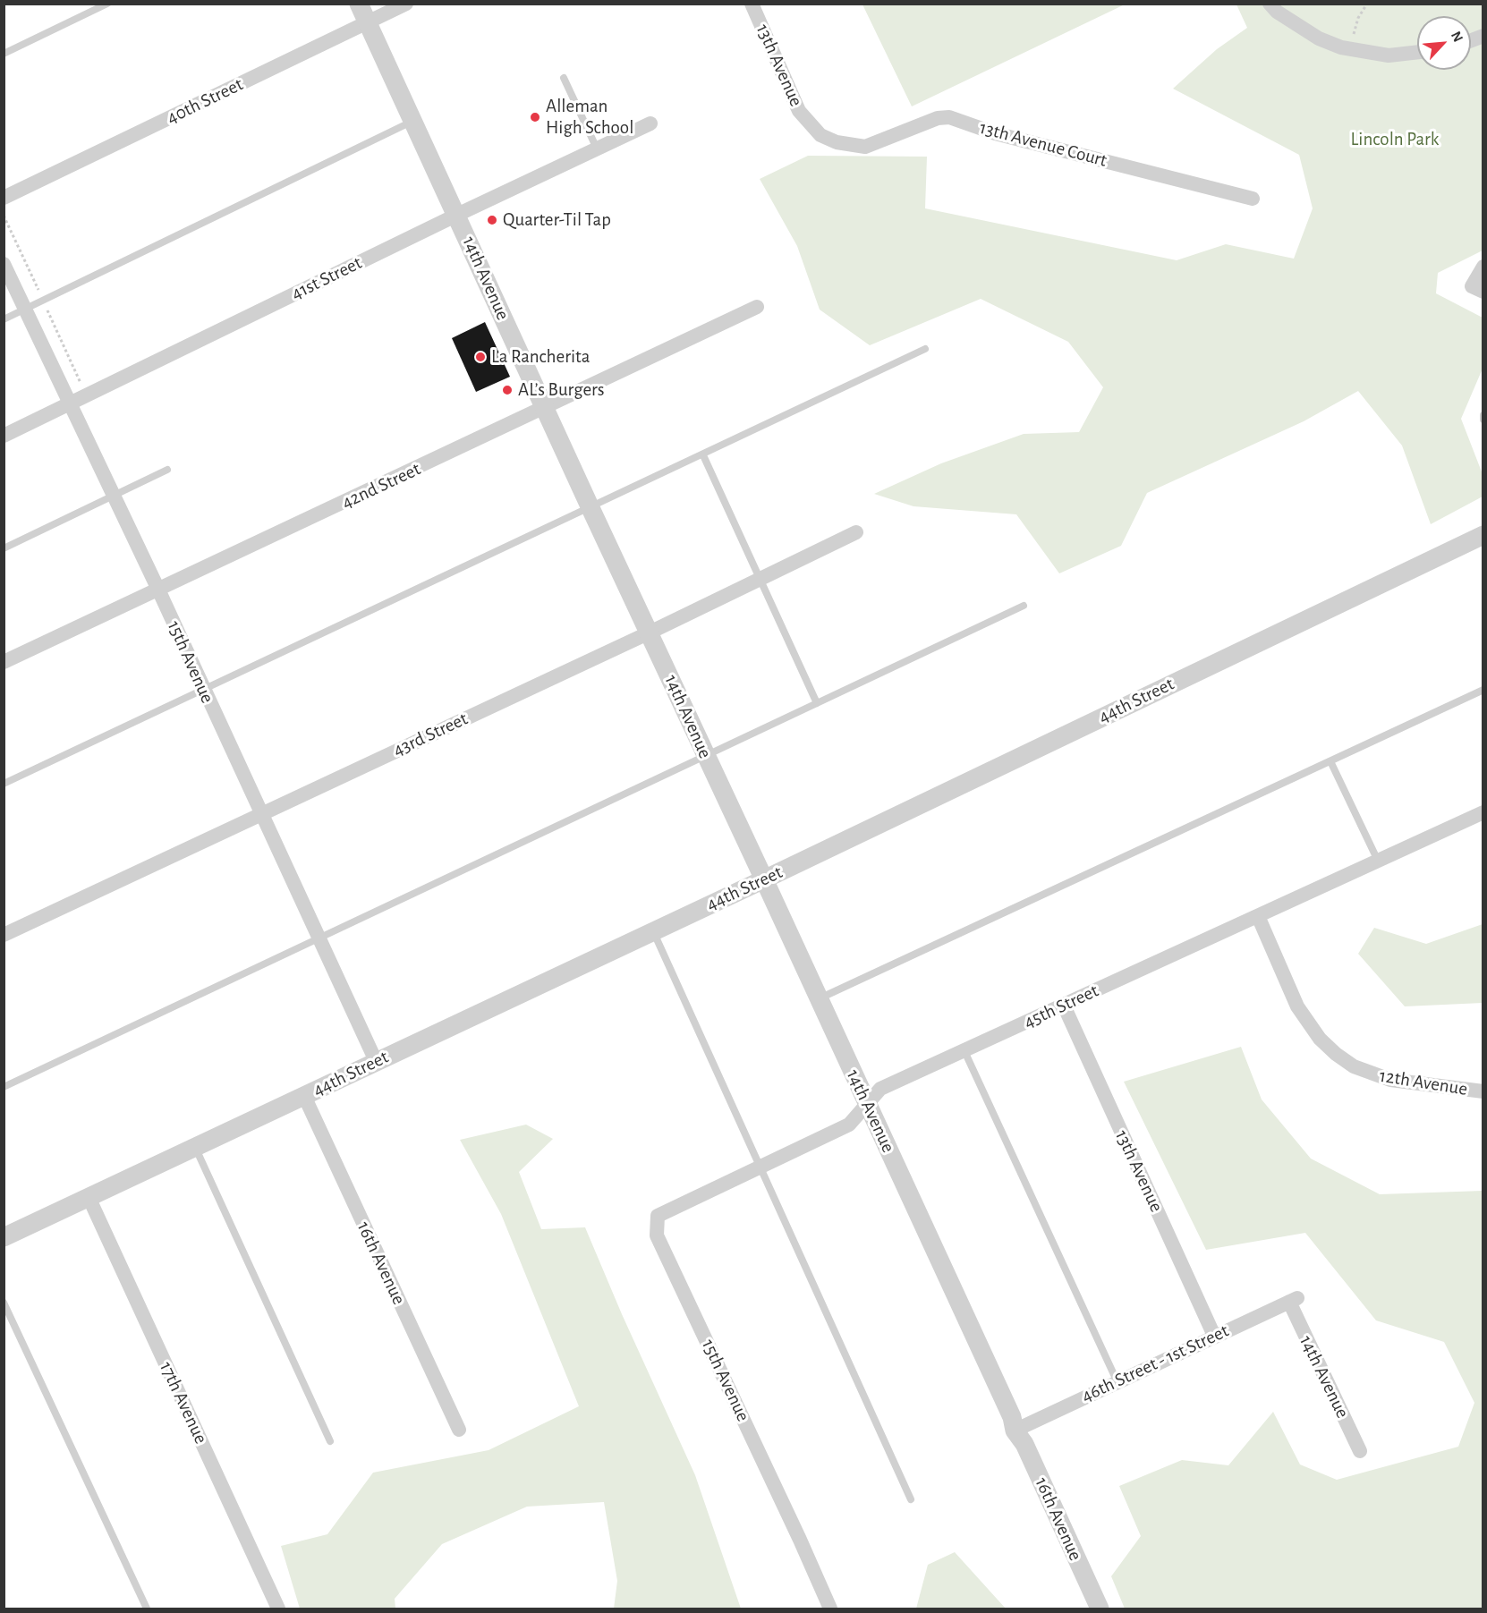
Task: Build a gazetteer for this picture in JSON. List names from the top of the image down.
{
  "streets": {
    "street": [
      "13th Avenue",
      "40th Street",
      "13th Avenue Court",
      "41st Street",
      "14th Avenue",
      "42nd Street",
      "15th Avenue",
      "44th Street",
      "43rd Street",
      "45th Street",
      "12th Avenue",
      "16th Avenue",
      "46th Street - 1st Street",
      "17th Avenue"
    ]
  },
  "crossings": [
    ["13th Avenue", "13th Avenue Court"],
    ["13th Avenue", "45th Street"],
    ["13th Avenue", "46th Street - 1st Street"],
    ["40th Street", "14th Avenue"],
    ["41st Street", "14th Avenue"],
    ["41st Street", "15th Avenue"],
    ["14th Avenue", "42nd Street"],
    ["14th Avenue", "44th Street"],
    ["14th Avenue", "43rd Street"],
    ["14th Avenue", "45th Street"],
    ["14th Avenue", "16th Avenue"],
    ["14th Avenue", "46th Street - 1st Street"],
    ["42nd Street", "15th Avenue"],
    ["15th Avenue", "44th Street"],
    ["15th Avenue", "43rd Street"],
    ["15th Avenue", "45th Street"],
    ["44th Street", "16th Avenue"],
    ["44th Street", "17th Avenue"],
    ["45th Street", "12th Avenue"],
    ["16th Avenue", "46th Street - 1st Street"]
  ],
  "parks": ["Lincoln Park"],
  "places": [
    "Alleman High School",
    "Quarter-Til Tap",
    "La Rancherita",
    "AL’s Burgers"
  ],
  "north": "top right"
}
